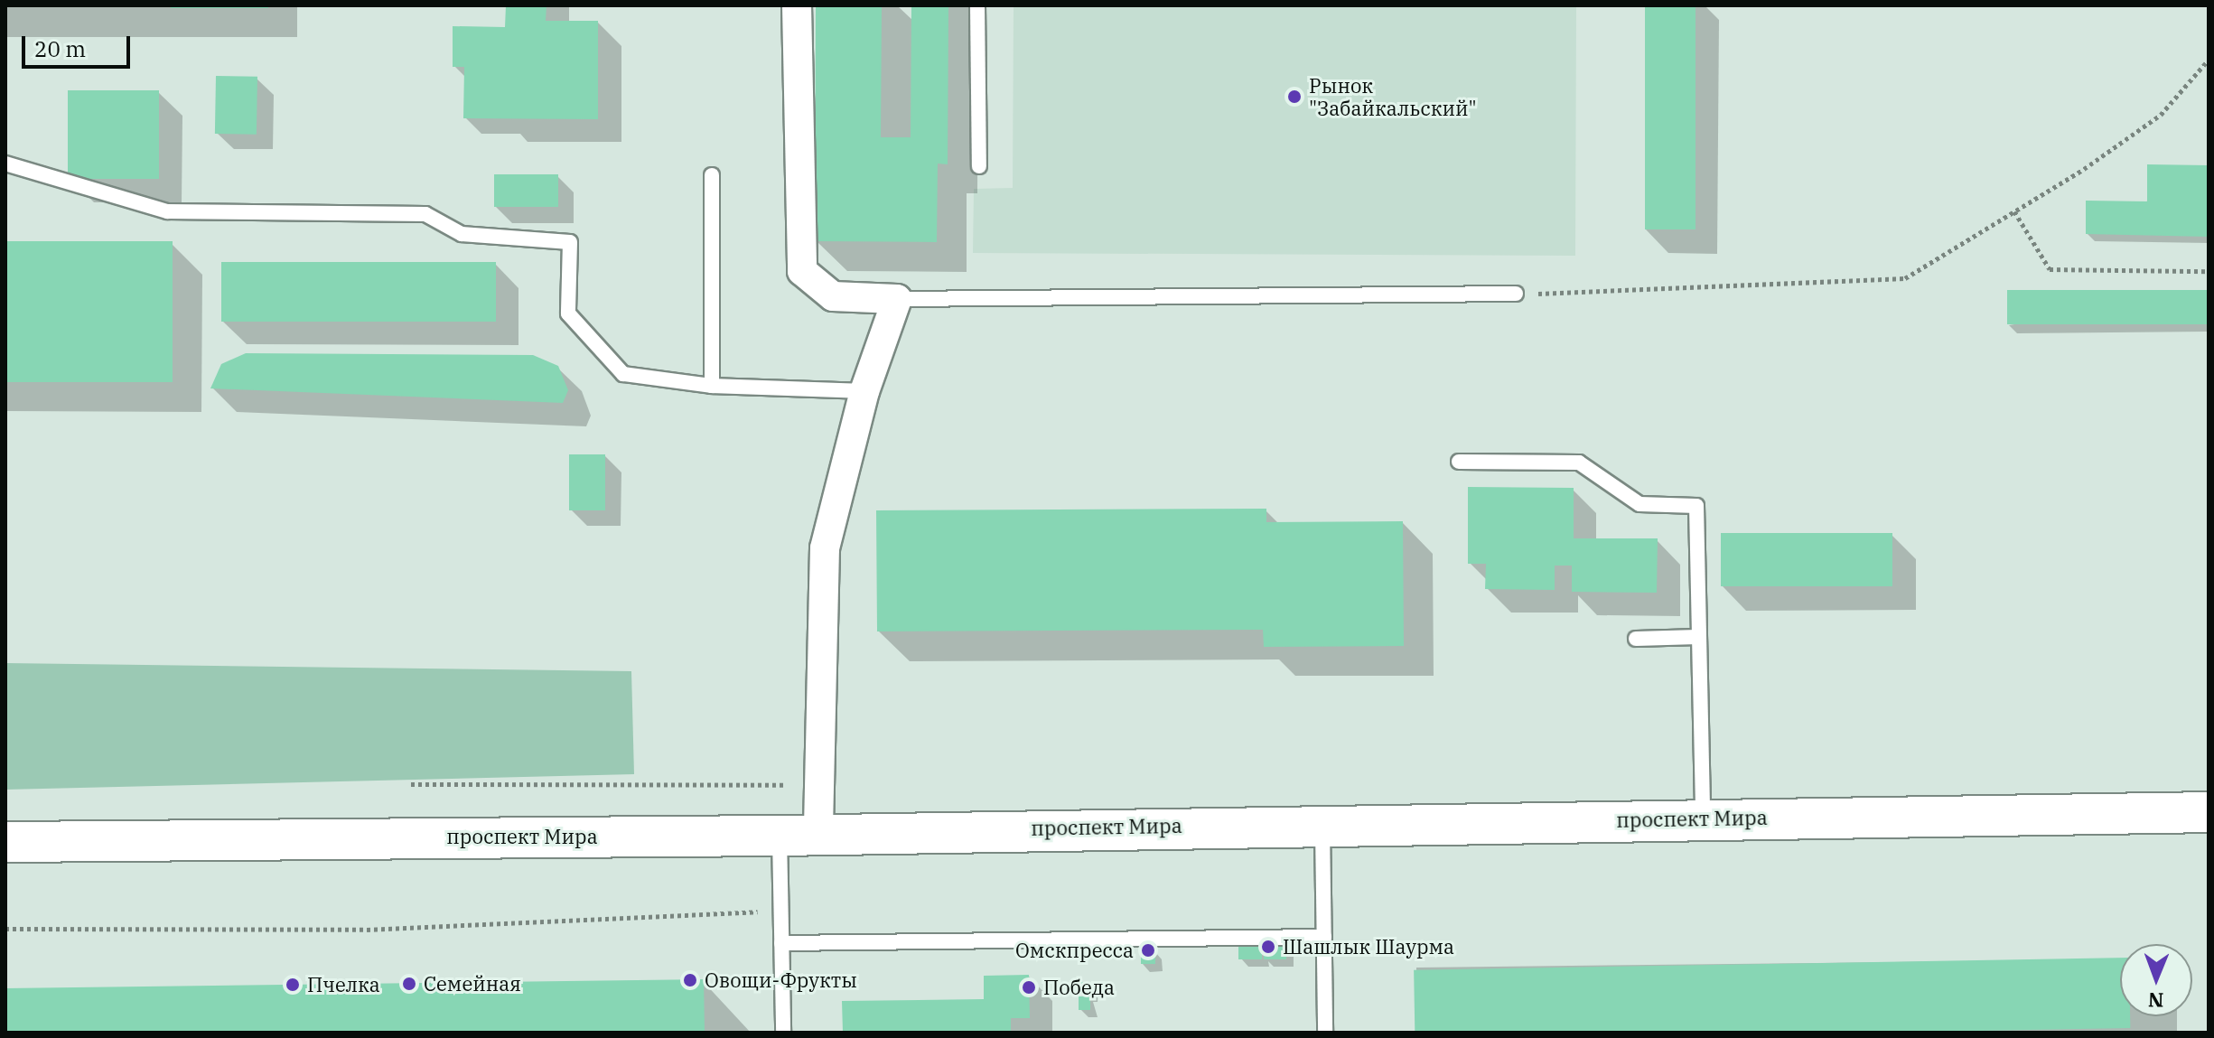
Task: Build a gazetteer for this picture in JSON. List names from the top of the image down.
{
  "streets": {
    "main road": ["проспект Мира"]
  },
  "places": [
    "Рынок \"Забайкальский\"",
    "Шашлык Шаурма",
    "Омскпресса",
    "Овощи-Фрукты",
    "Семейная",
    "Пчелка",
    "Победа"
  ],
  "scale_bar": "20 m",
  "north": "bottom"
}
